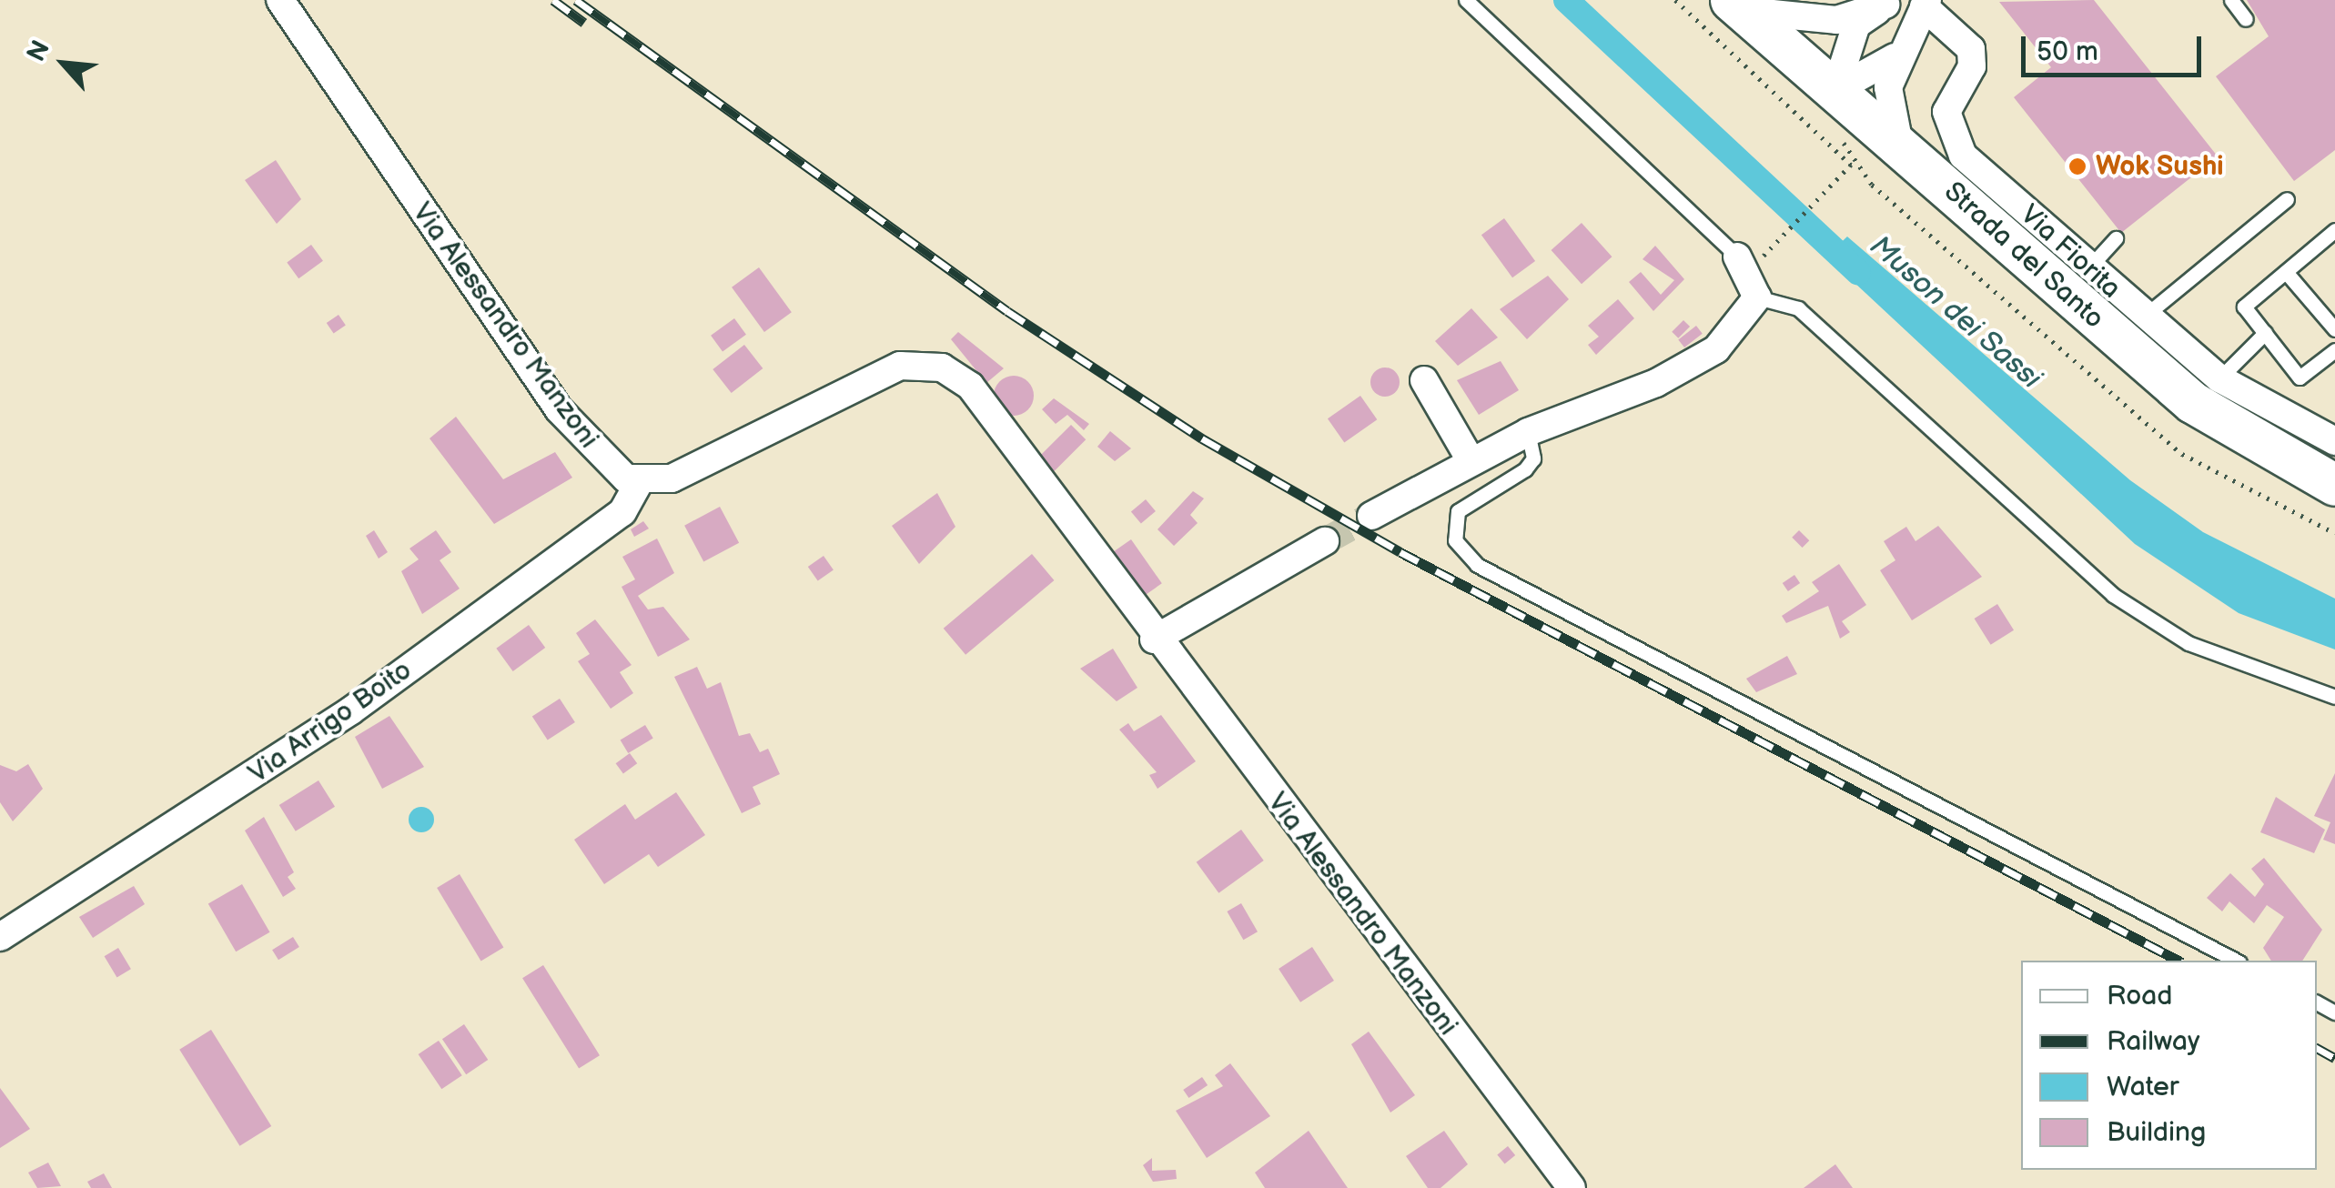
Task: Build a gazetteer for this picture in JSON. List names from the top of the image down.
{
  "streets": {
    "main road": ["Strada del Santo"],
    "street": ["Via Fiorita", "Via Alessandro Manzoni", "Via Arrigo Boito"]
  },
  "crossings": [
    ["Via Alessandro Manzoni", "Via Arrigo Boito"]
  ],
  "water": ["Muson dei Sassi"],
  "places": ["Wok Sushi"],
  "legend": [
    "Road",
    "Railway",
    "Water",
    "Building"
  ],
  "scale_bar": "50 m",
  "north": "top left"
}
